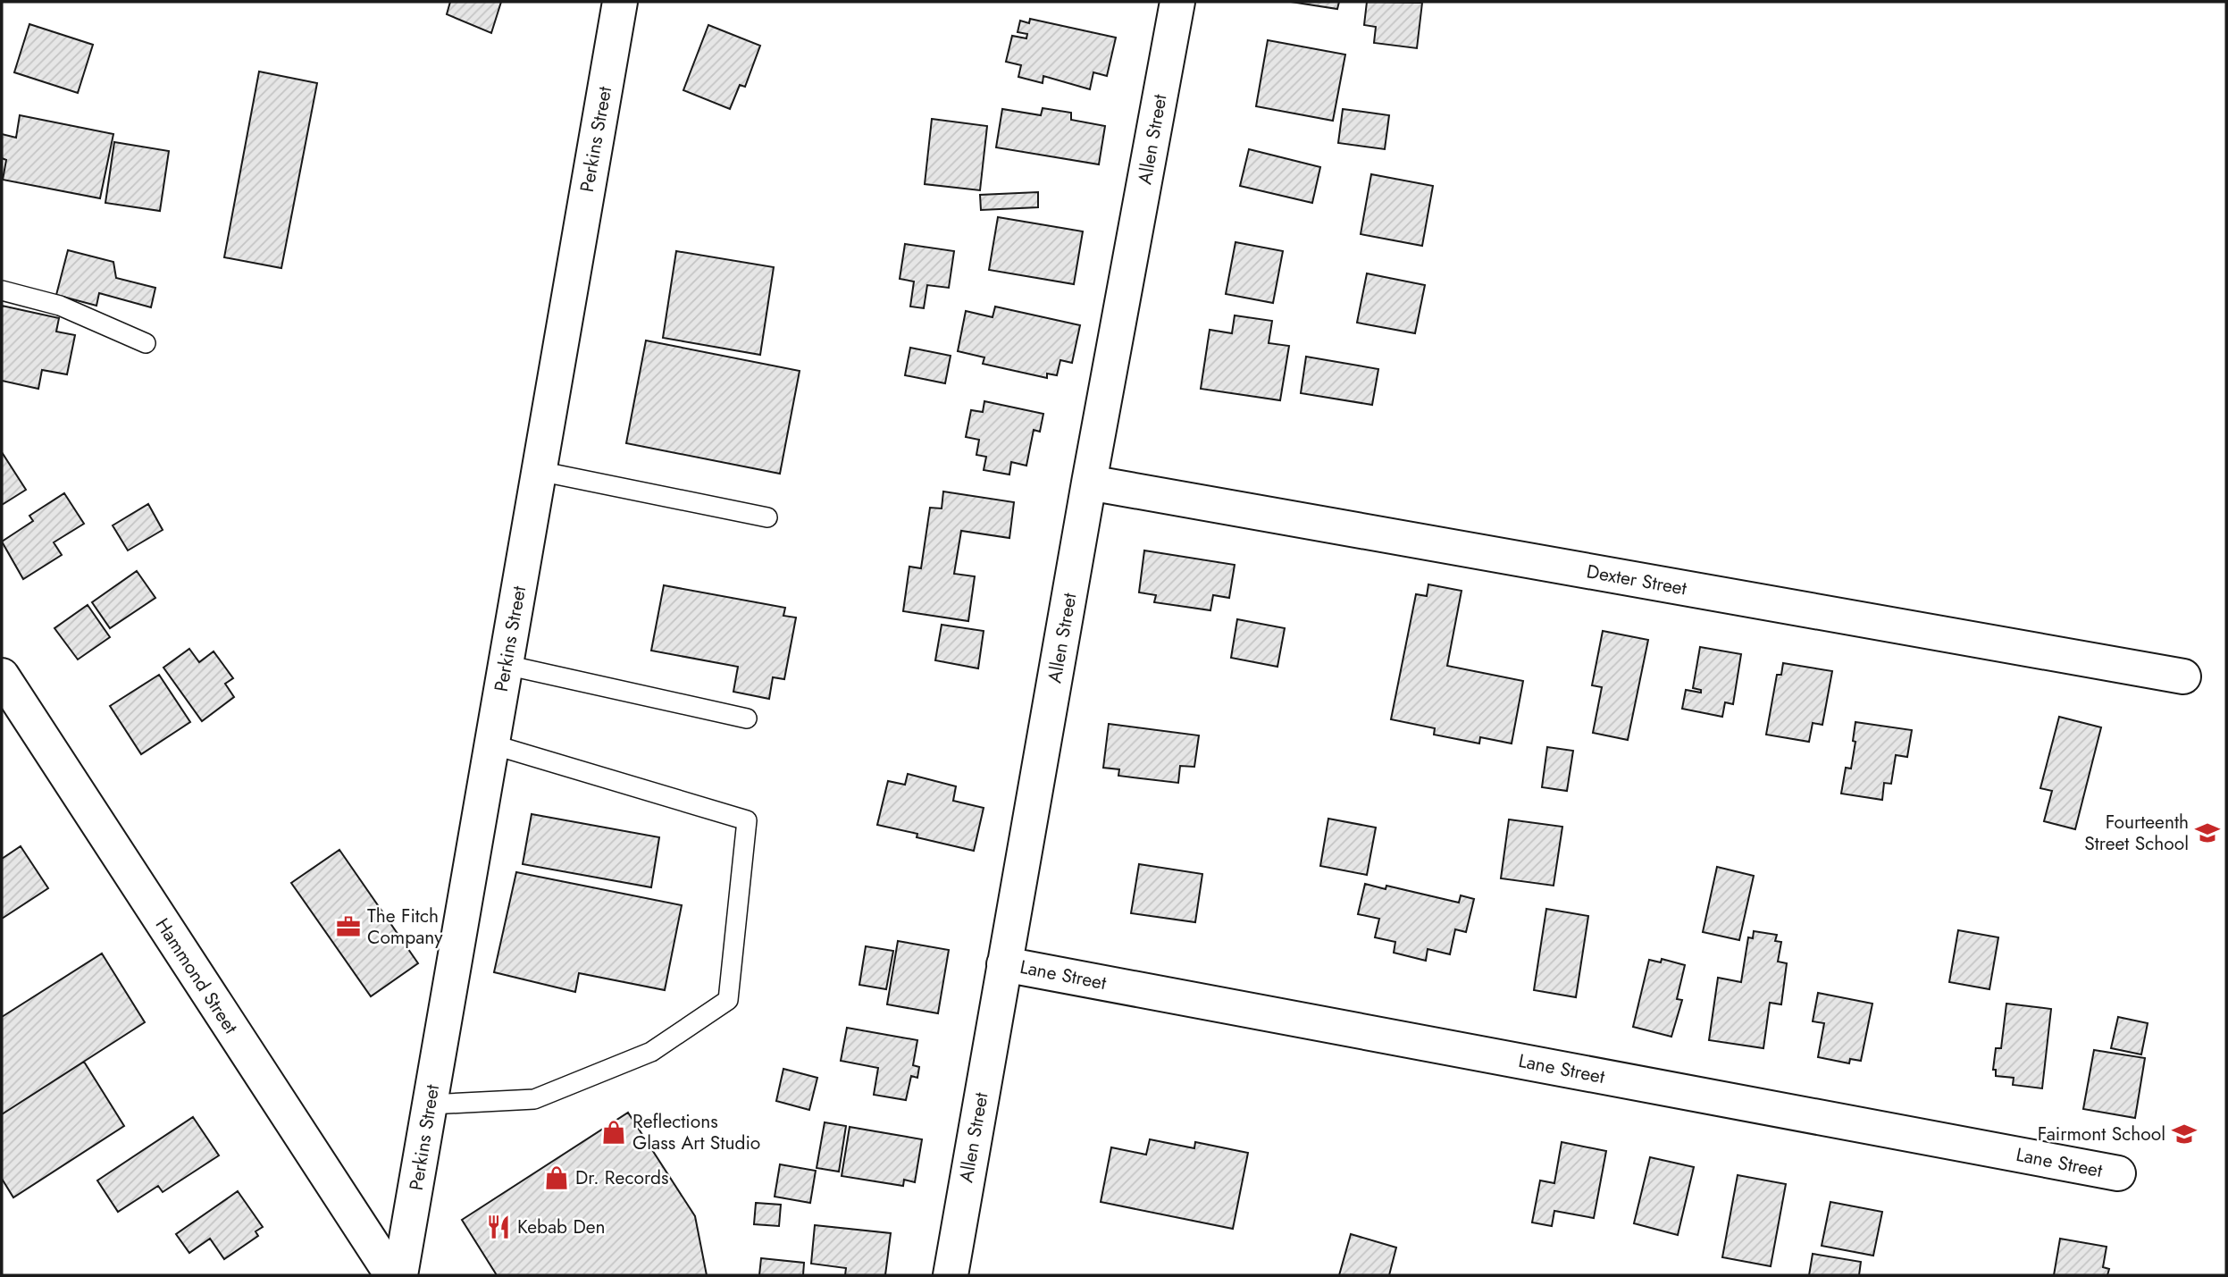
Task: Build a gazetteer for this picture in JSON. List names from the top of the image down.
{
  "streets": {
    "street": [
      "Perkins Street",
      "Allen Street",
      "Dexter Street",
      "Lane Street",
      "Hammond Street"
    ]
  },
  "crossings": [
    ["Allen Street", "Dexter Street"],
    ["Allen Street", "Lane Street"]
  ],
  "places": {
    "school or university": ["Fourteenth Street School", "Fairmont School"],
    "office": ["The Fitch Company"],
    "shop": ["Reflections Glass Art Studio", "Dr. Records"],
    "restaurant": ["Kebab Den"]
  }
}
